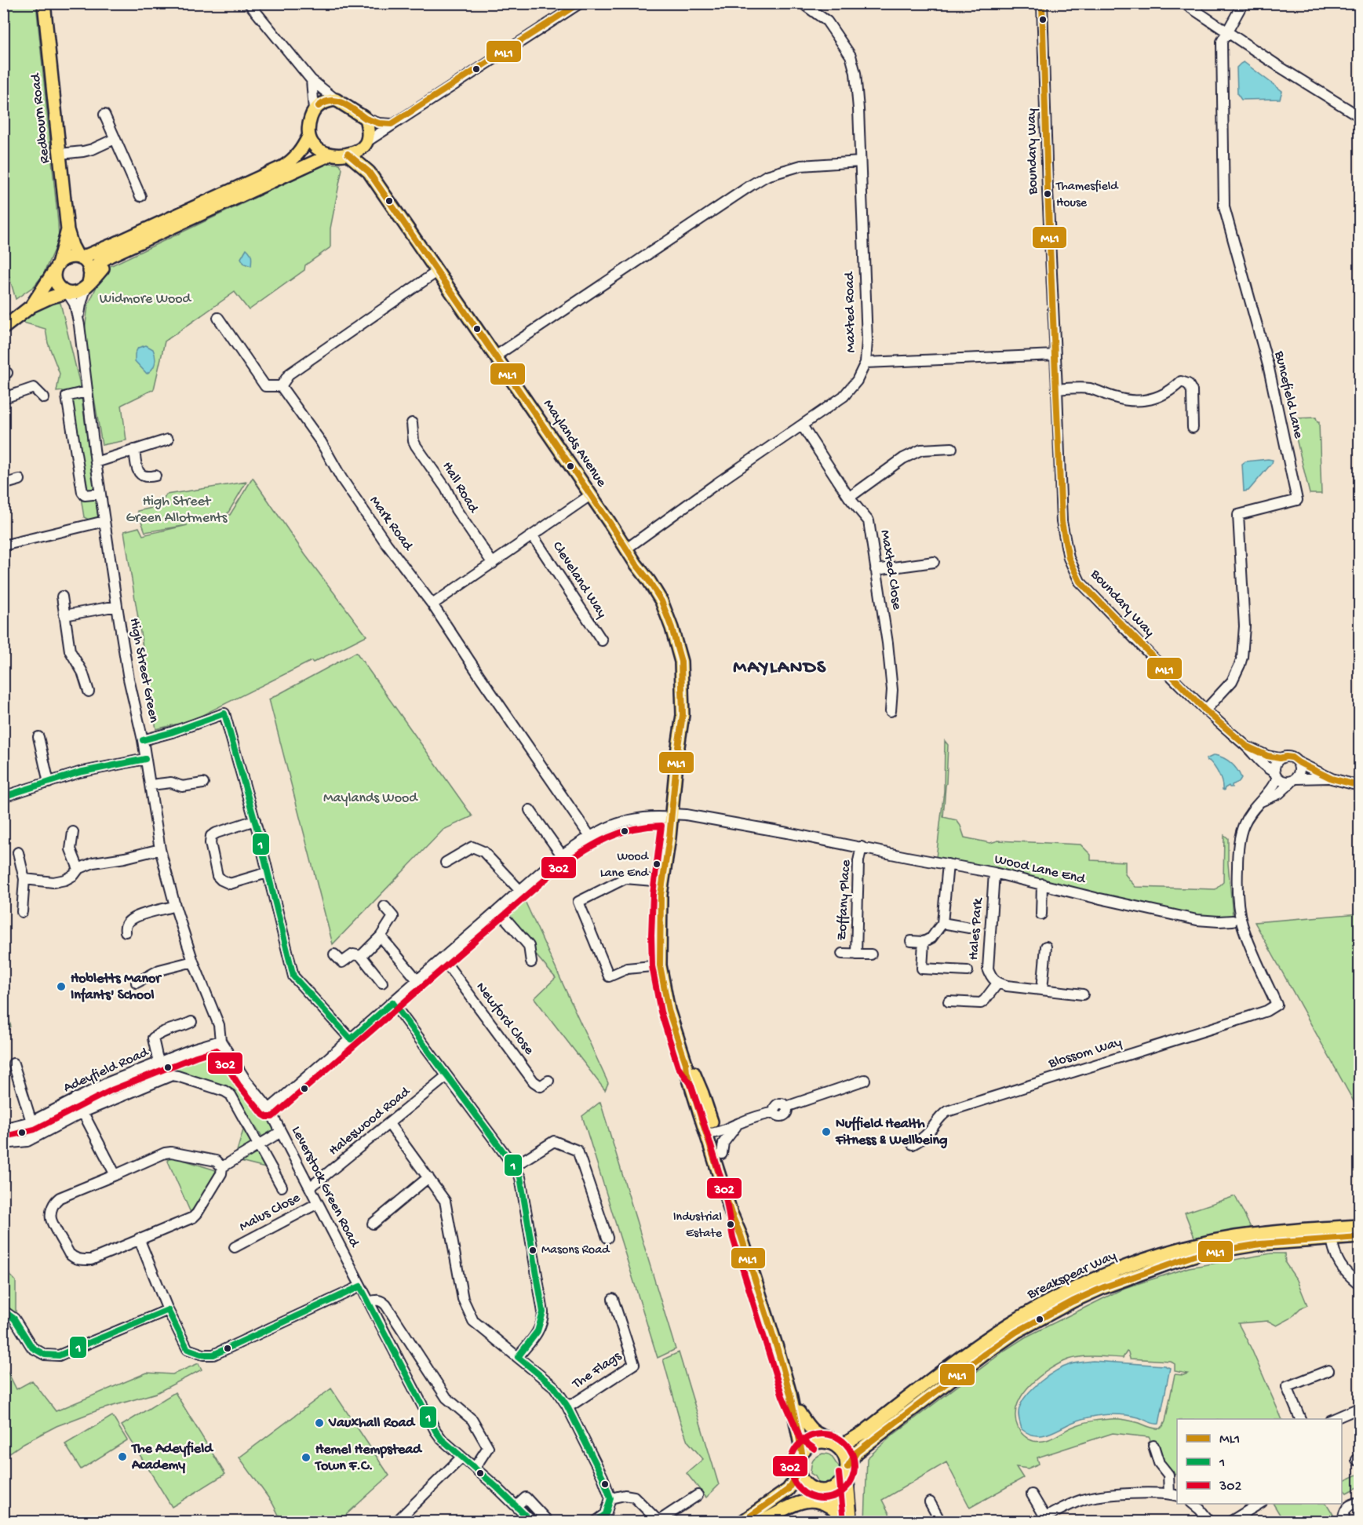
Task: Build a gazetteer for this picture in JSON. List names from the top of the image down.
{
  "streets": {
    "main road": ["Redbourn Road", "Maylands Avenue", "Breakspear Way"],
    "street": [
      "Boundary Way",
      "Maxted Road",
      "Buncefield Lane",
      "Hall Road",
      "Mark Road",
      "Maxted Close",
      "Cleveland Way",
      "High Street Green",
      "Wood Lane End",
      "Zoffany Place",
      "Hales Park",
      "Newford Close",
      "Blossom Way",
      "Adeyfield Road",
      "Haleswood Road",
      "Leverstock Green Road",
      "Malus Close",
      "The Flags"
    ]
  },
  "crossings": [
    ["Redbourn Road", "High Street Green"],
    ["Boundary Way", "Buncefield Lane"],
    ["Maxted Road", "Maylands Avenue"],
    ["Maxted Road", "Maxted Close"],
    ["Maylands Avenue", "Wood Lane End"],
    ["Maylands Avenue", "Breakspear Way"],
    ["Mark Road", "Wood Lane End"],
    ["High Street Green", "Adeyfield Road"],
    ["High Street Green", "Leverstock Green Road"],
    ["Wood Lane End", "Zoffany Place"],
    ["Wood Lane End", "Hales Park"],
    ["Wood Lane End", "Newford Close"],
    ["Wood Lane End", "Leverstock Green Road"],
    ["Adeyfield Road", "Leverstock Green Road"],
    ["Haleswood Road", "Leverstock Green Road"],
    ["Leverstock Green Road", "Malus Close"]
  ],
  "districts": ["MAYLANDS"],
  "parks": ["Widmore Wood", "High Street Green Allotments", "Maylands Wood"],
  "places": [
    "Thamesfield House",
    "Wood Lane End",
    "Hobletts Manor Infants' School",
    "Nuffield Health Fitness & Wellbeing",
    "Industrial Estate",
    "Masons Road",
    "Vauxhall Road",
    "The Adeyfield Academy",
    "Hemel Hempstead Town F.C."
  ],
  "lines": ["transit line ML1", "transit line 1", "transit line 302"],
  "legend": ["ML1", "1", "302"]
}
